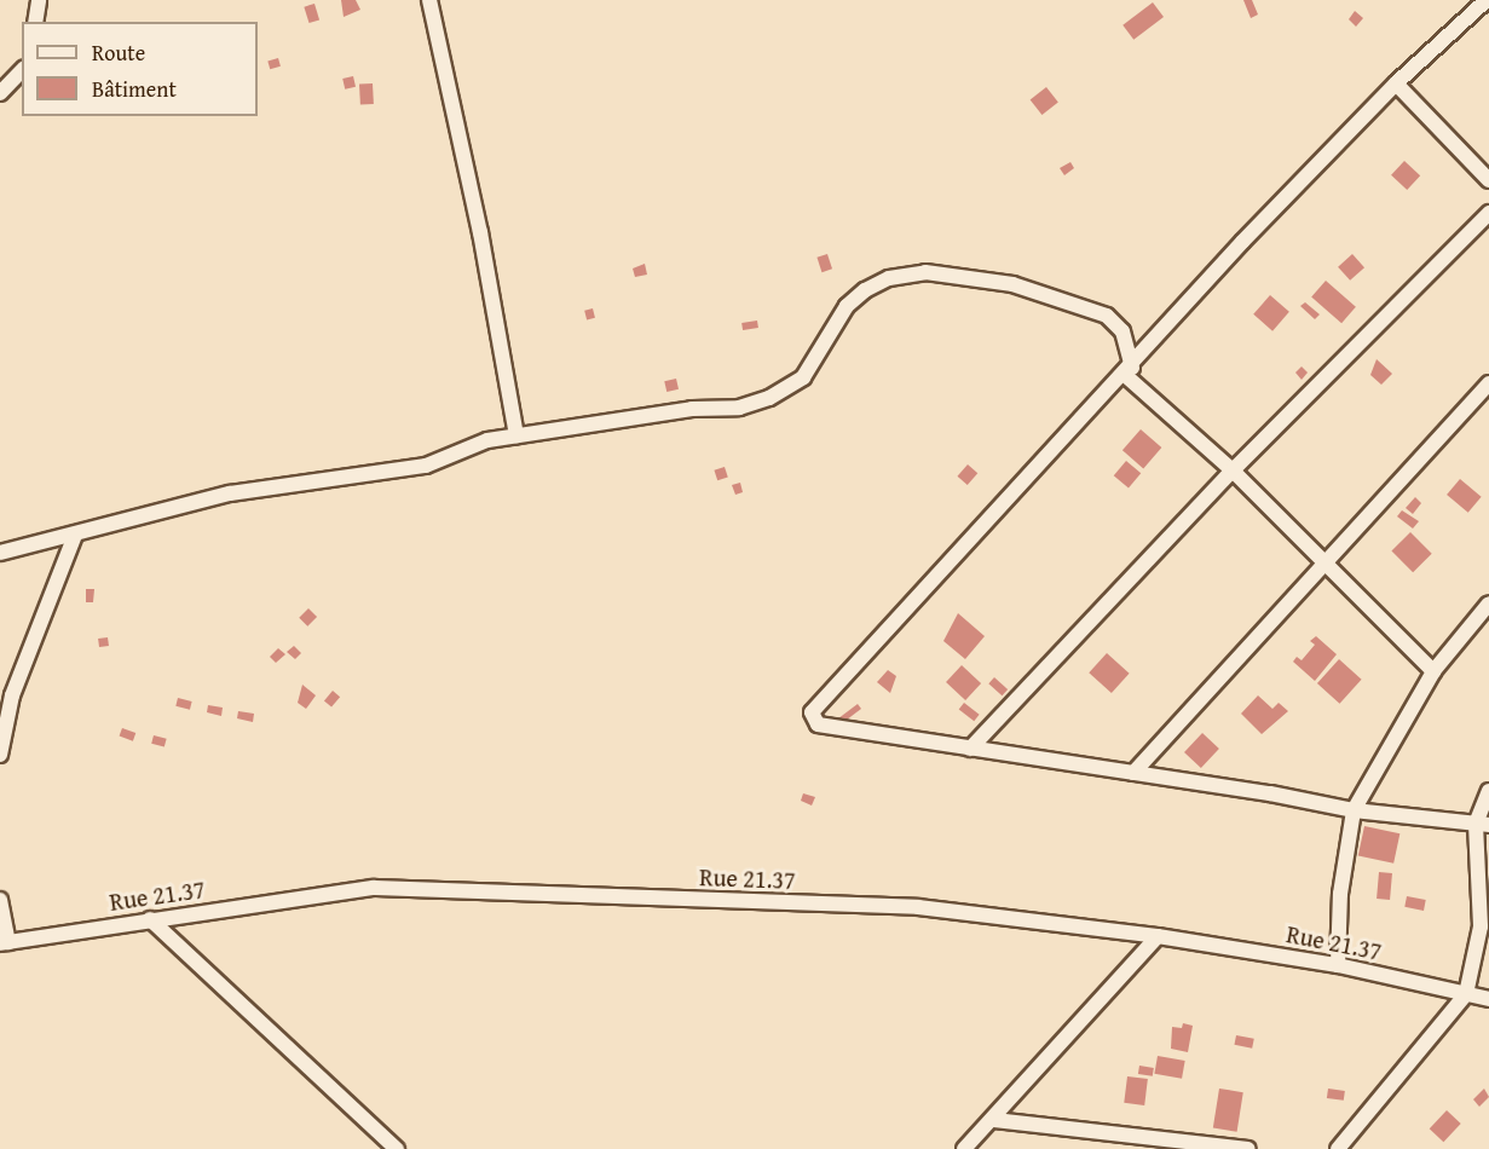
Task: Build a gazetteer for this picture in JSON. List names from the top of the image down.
{
  "streets": {
    "street": ["Rue 21.37"]
  },
  "legend": ["Route", "Bâtiment"]
}
